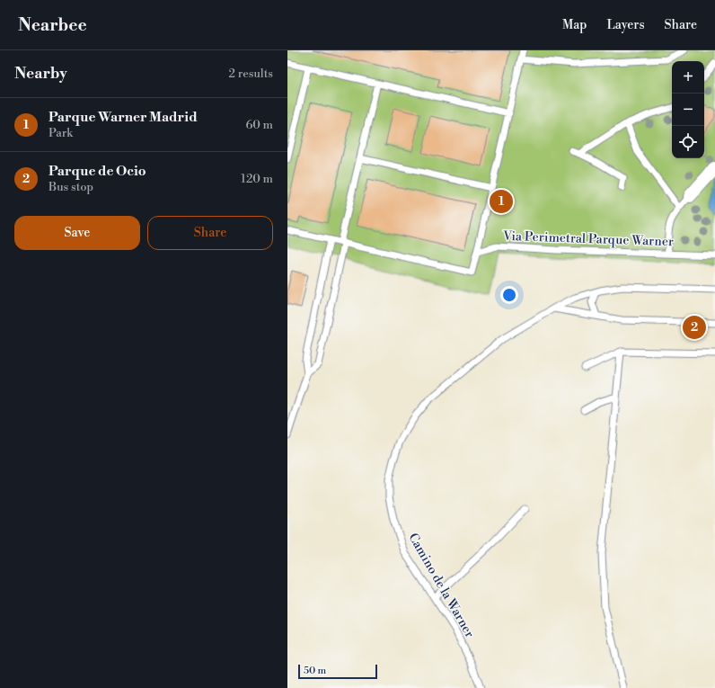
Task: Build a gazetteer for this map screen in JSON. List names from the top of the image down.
{
  "streets": {
    "lane": ["Via Perimetral Parque Warner", "Camino de la Warner"]
  },
  "scale_bar": "50 m",
  "page": {
    "header": "Nearbee",
    "nav": ["Map", "Layers", "Share"],
    "heading": ["Nearby", "2 results"],
    "map_buttons": ["+", "−"],
    "list": [
      {
        "mark": "1",
        "name": "Parque Warner Madrid",
        "note": "Park",
        "value": "60 m"
      },
      {
        "mark": "2",
        "name": "Parque de Ocio",
        "note": "Bus stop",
        "value": "120 m"
      }
    ],
    "pins": ["1", "2"],
    "buttons": ["Save", "Share"],
    "scale": "50 m"
  }
}
